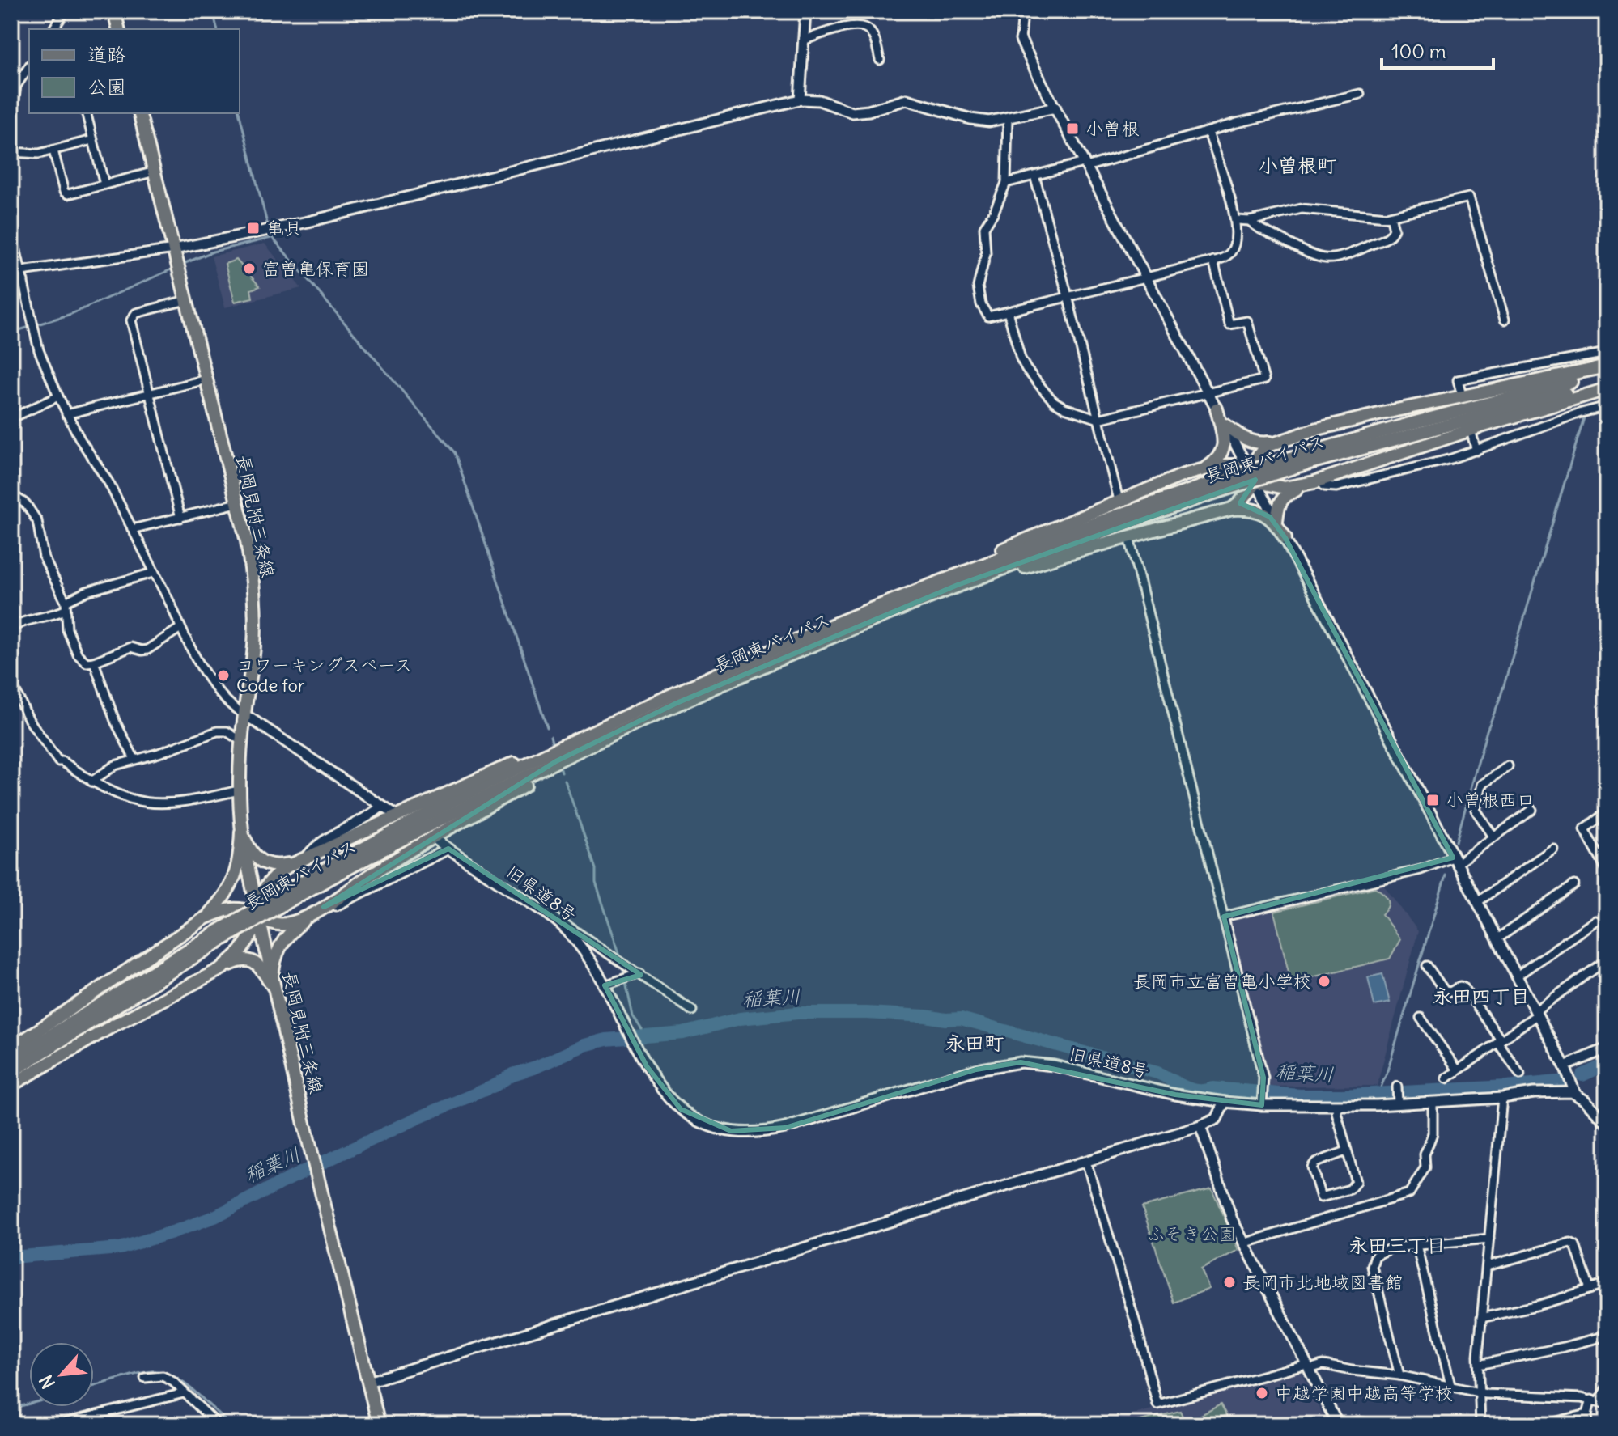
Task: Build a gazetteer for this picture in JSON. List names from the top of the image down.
{
  "streets": {
    "main road": ["長岡東バイパス", "長岡見附三条線"],
    "street": ["旧県道8号"]
  },
  "districts": [
    "小曽根町",
    "永田四丁目",
    "永田町",
    "永田三丁目"
  ],
  "water": ["稲葉川"],
  "parks": ["ふそき公園"],
  "places": {
    "transit": ["小曽根", "亀貝", "小曽根西口"],
    "other": [
      "富曽亀保育園",
      "コワーキングスペース Code for",
      "長岡市立富曽亀小学校",
      "長岡市北地域図書館",
      "中越学園中越高等学校"
    ]
  },
  "legend": ["道路", "公園"],
  "scale_bar": "100 m",
  "north": "bottom left"
}
